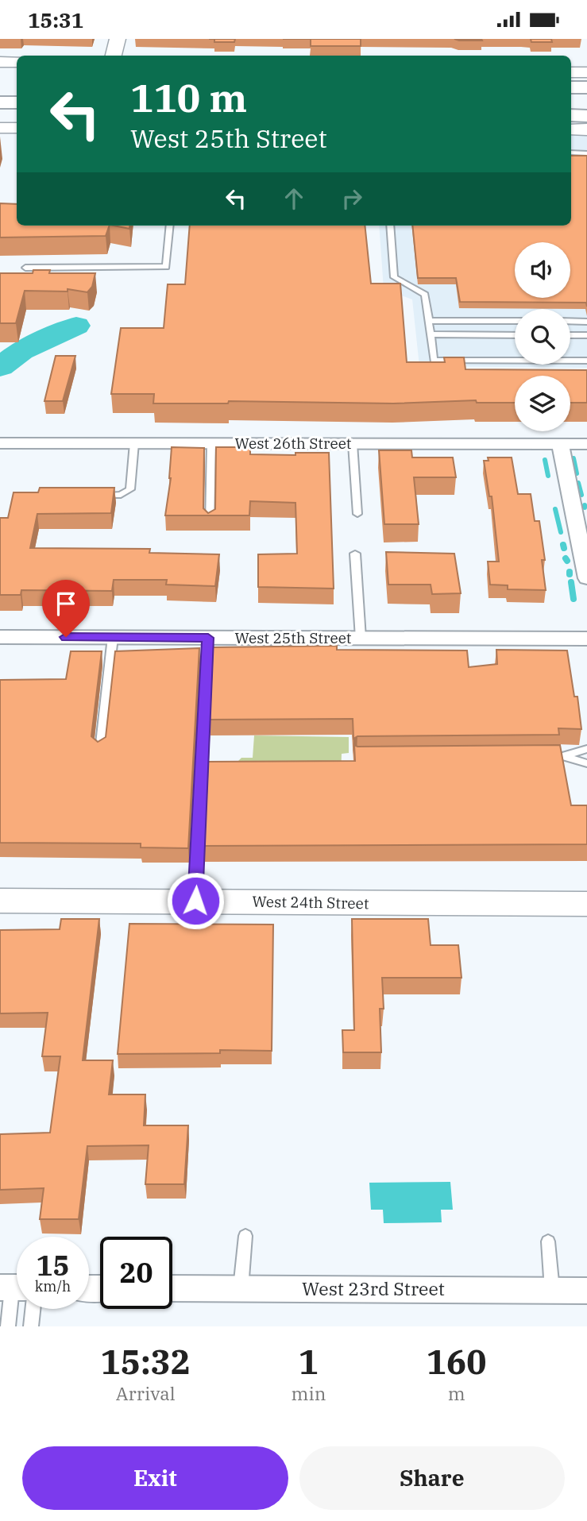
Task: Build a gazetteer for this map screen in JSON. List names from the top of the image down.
{
  "streets": {
    "street": [
      "West 26th Street",
      "West 25th Street",
      "West 24th Street",
      "West 23rd Street"
    ]
  },
  "page": {
    "status": "15:31",
    "turn": ["110 m", "West 25th Street"],
    "speed": "15 km/h",
    "limit": "20",
    "eta": [
      "15:32",
      "Arrival",
      "1",
      "min",
      "160",
      "m"
    ],
    "buttons": ["Exit", "Share"]
  }
}
